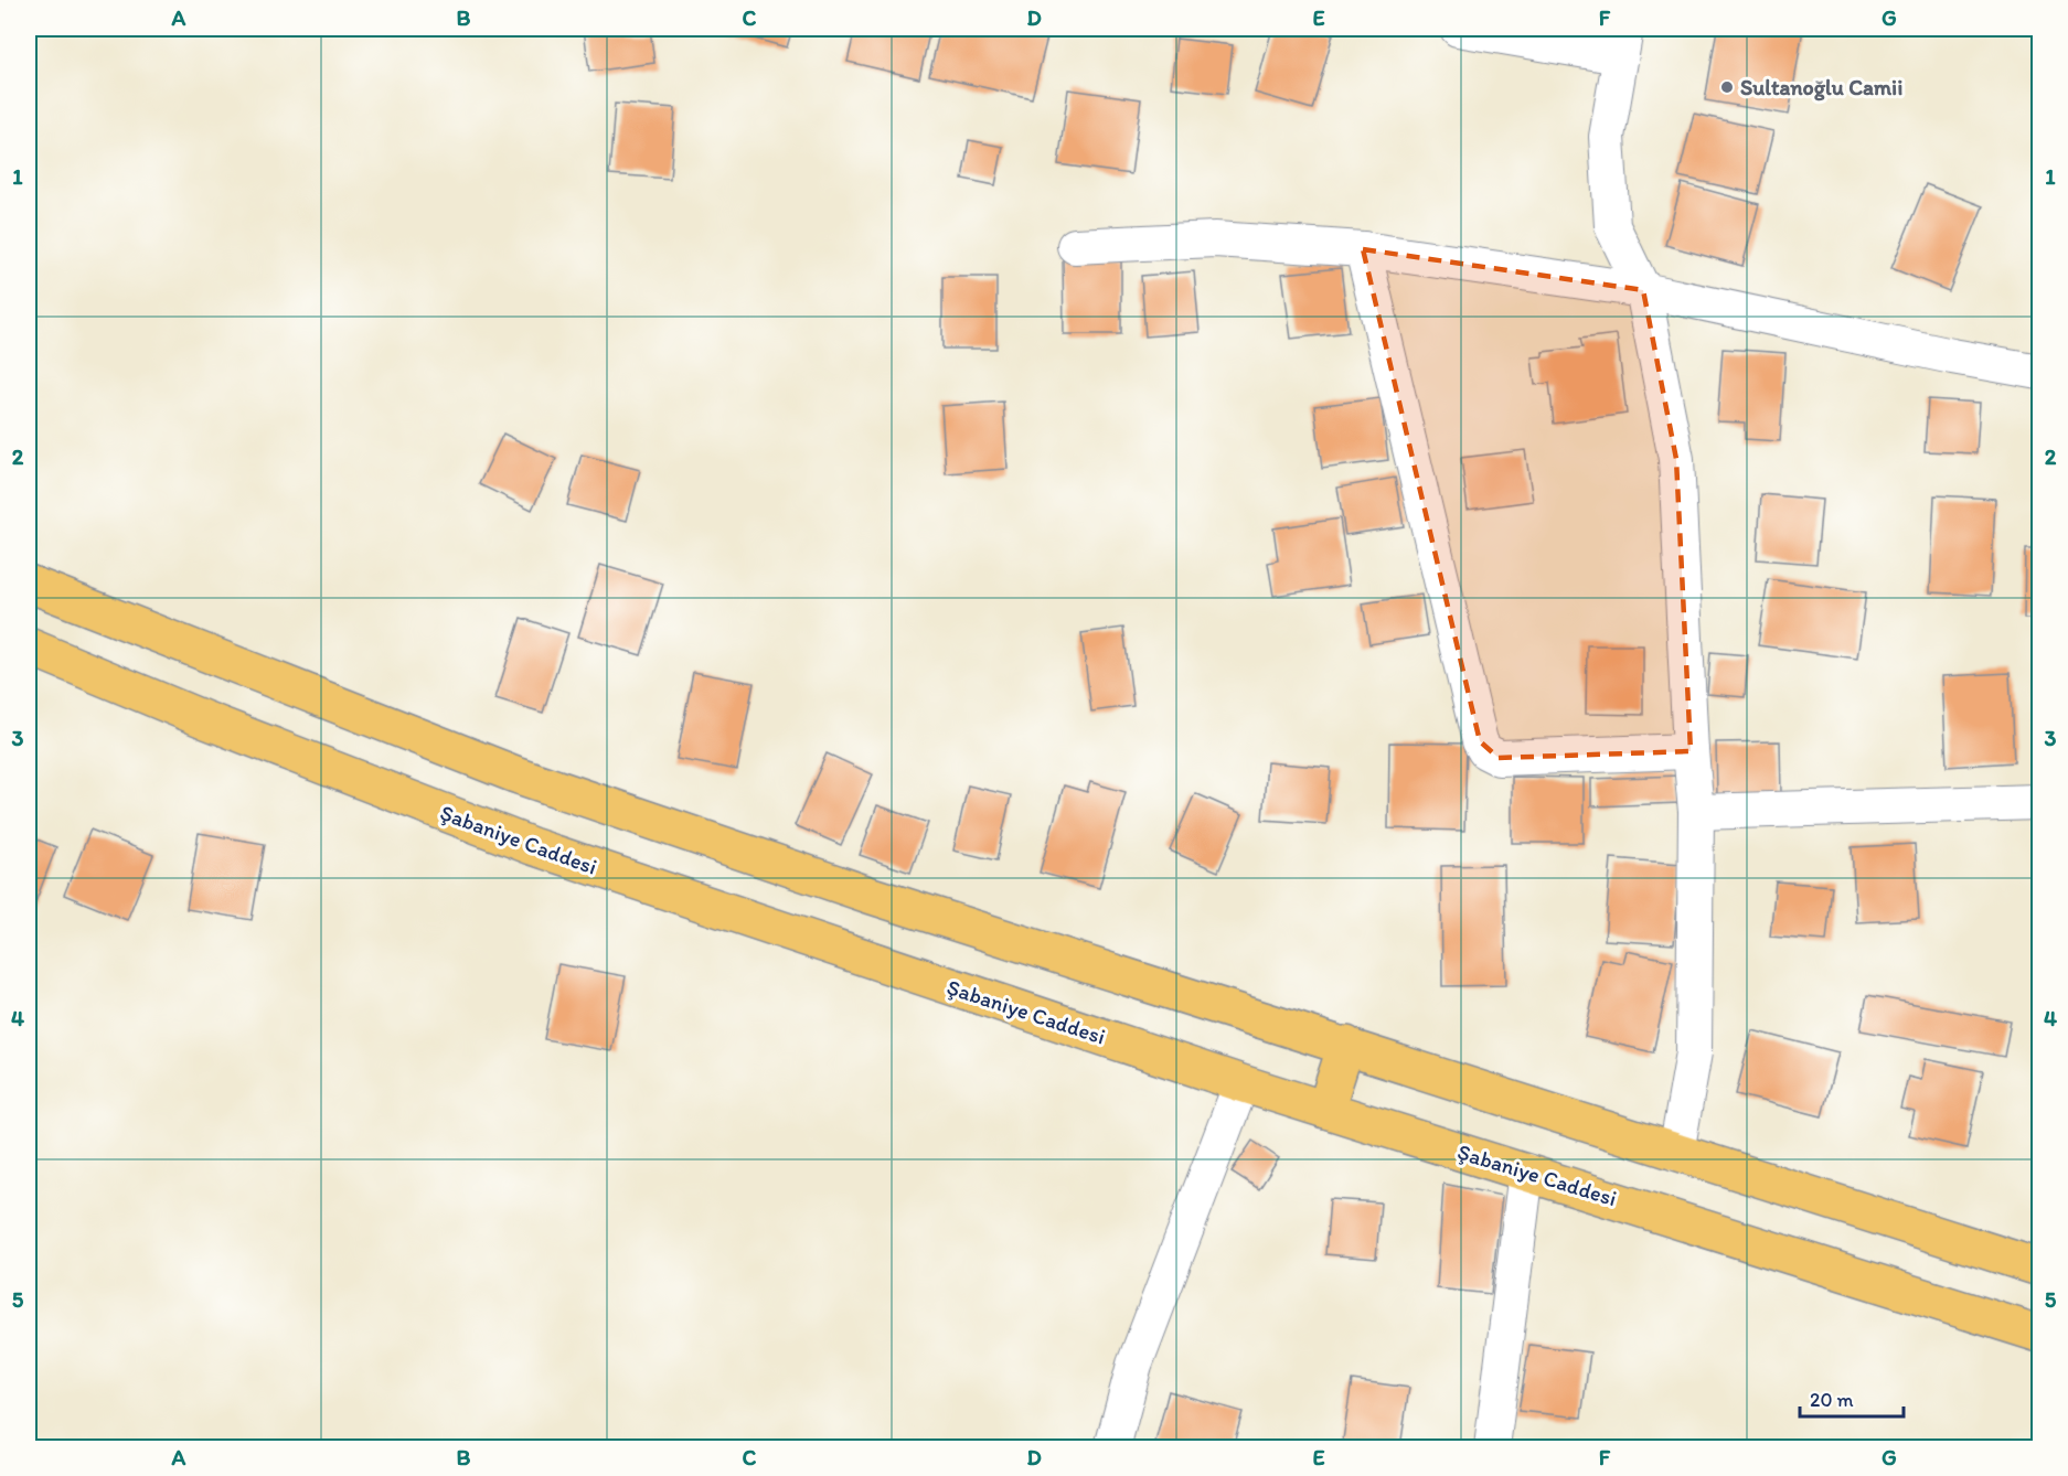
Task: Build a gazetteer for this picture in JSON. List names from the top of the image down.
{
  "streets": {
    "highway": ["Şabaniye Caddesi"]
  },
  "places": ["Sultanoğlu Camii"],
  "scale_bar": "20 m",
  "grid": {
    "columns": [
      "A",
      "B",
      "C",
      "D",
      "E",
      "F",
      "G"
    ],
    "rows": [
      "1",
      "2",
      "3",
      "4",
      "5"
    ]
  }
}
